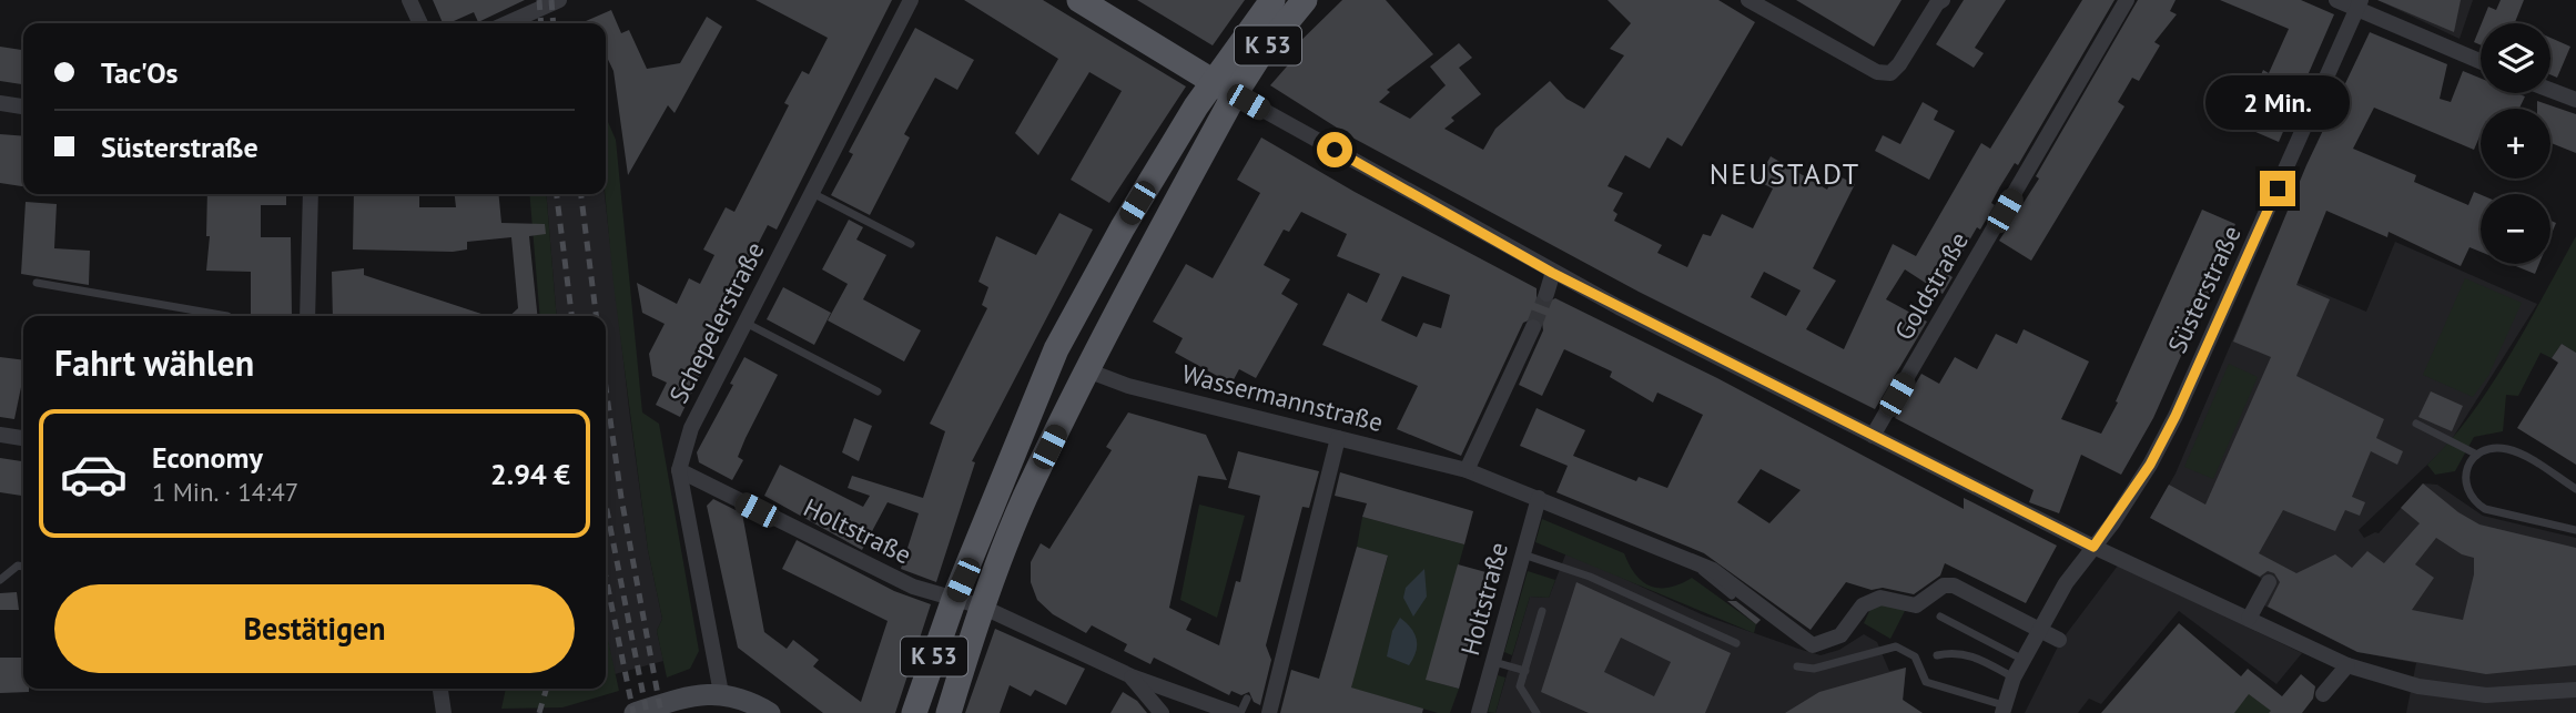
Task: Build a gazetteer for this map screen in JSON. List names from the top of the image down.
{
  "streets": {
    "main road": ["K 53"],
    "street": [
      "Goldstraße",
      "Süsterstraße",
      "Schepelerstraße",
      "Wassermannstraße",
      "Holtstraße"
    ]
  },
  "crossings": [
    ["K 53", "Wassermannstraße"],
    ["K 53", "Holtstraße"],
    ["Süsterstraße", "Wassermannstraße"],
    ["Schepelerstraße", "Holtstraße"],
    ["Wassermannstraße", "Holtstraße"]
  ],
  "districts": ["NEUSTADT"],
  "page": {
    "map_buttons": ["+", "−"],
    "banner": ["Tac'Os", "Süsterstraße"],
    "bubble": "2 Min.",
    "heading": "Fahrt wählen",
    "list": [
      {
        "name": "Economy",
        "note": "1 Min. · 14:47",
        "value": "2.94 €"
      }
    ],
    "buttons": "Bestätigen"
  }
}
